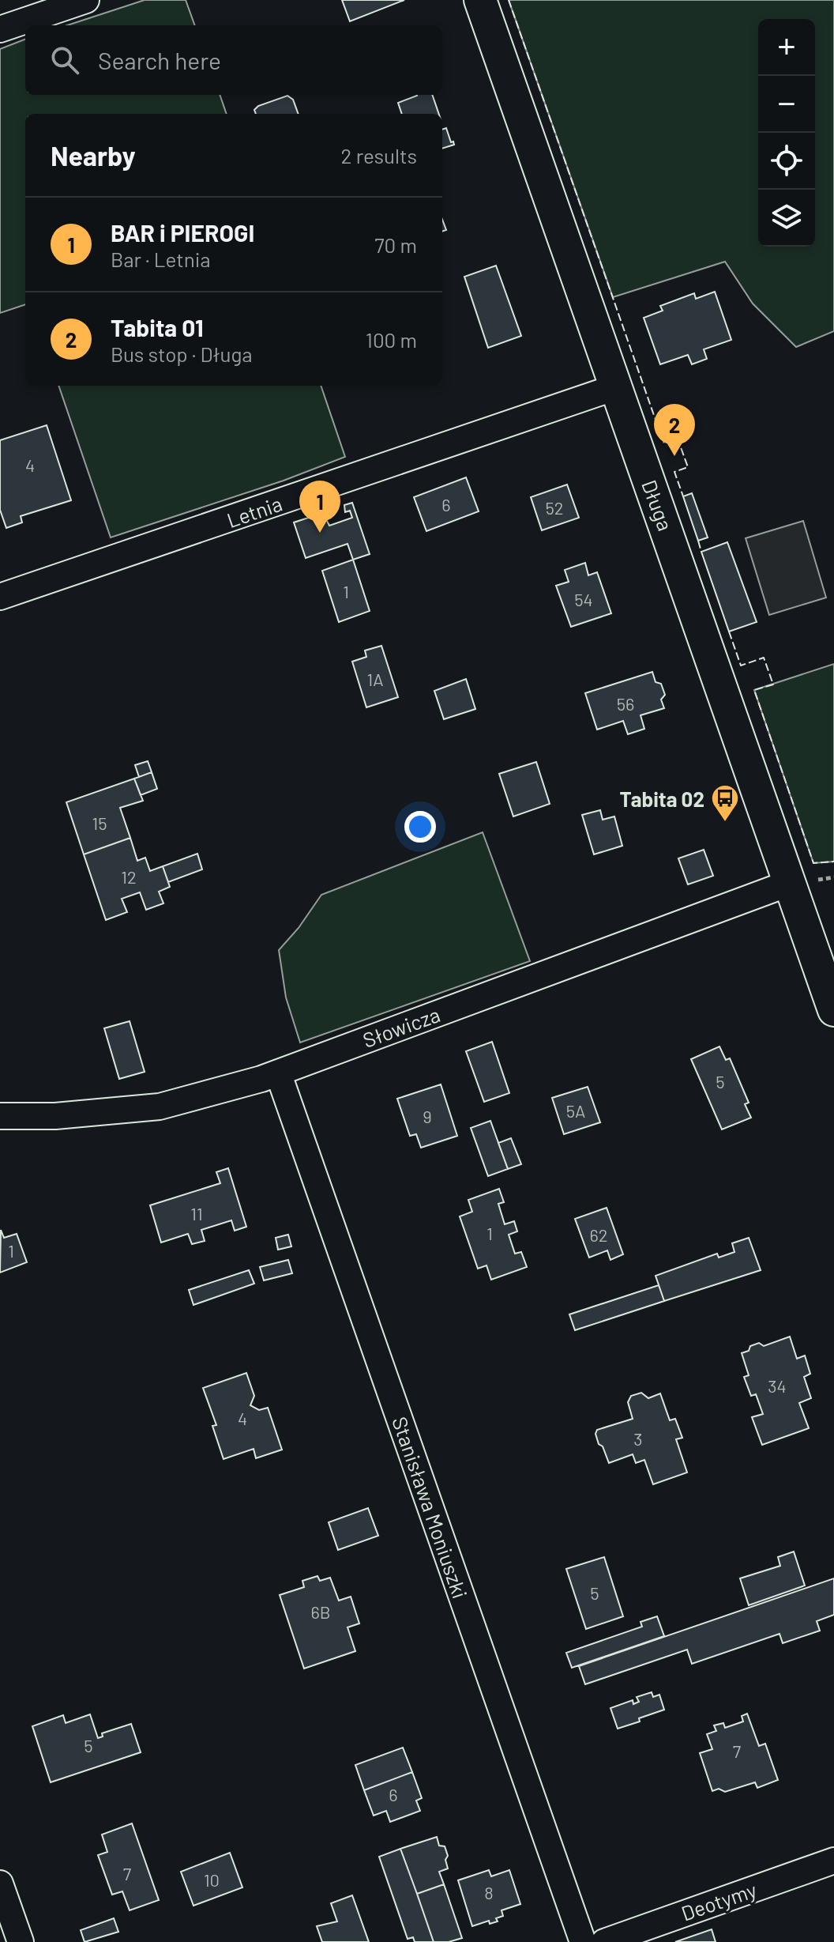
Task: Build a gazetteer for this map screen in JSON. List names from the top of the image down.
{
  "streets": {
    "street": [
      "Długa",
      "Letnia",
      "Słowicza",
      "Stanisława Moniuszki",
      "Deotymy"
    ]
  },
  "crossings": [
    ["Długa", "Letnia"],
    ["Długa", "Słowicza"],
    ["Słowicza", "Stanisława Moniuszki"]
  ],
  "places": {
    "bus stop": ["Tabita 02"]
  },
  "house_numbers": [
    "4",
    "6",
    "52",
    "1",
    "54",
    "1A",
    "56",
    "15",
    "12",
    "5",
    "5A",
    "9",
    "11",
    "1",
    "62",
    "1",
    "34",
    "4",
    "3",
    "5",
    "6B",
    "5",
    "7",
    "6",
    "7",
    "10",
    "8"
  ],
  "page": {
    "map_buttons": ["+", "−"],
    "search": "Search here",
    "heading": ["Nearby", "2 results"],
    "list": [
      {
        "mark": "1",
        "name": "BAR i PIEROGI",
        "note": "Bar · Letnia",
        "value": "70 m"
      },
      {
        "mark": "2",
        "name": "Tabita 01",
        "note": "Bus stop · Długa",
        "value": "100 m"
      }
    ],
    "pins": ["2", "1"]
  }
}
